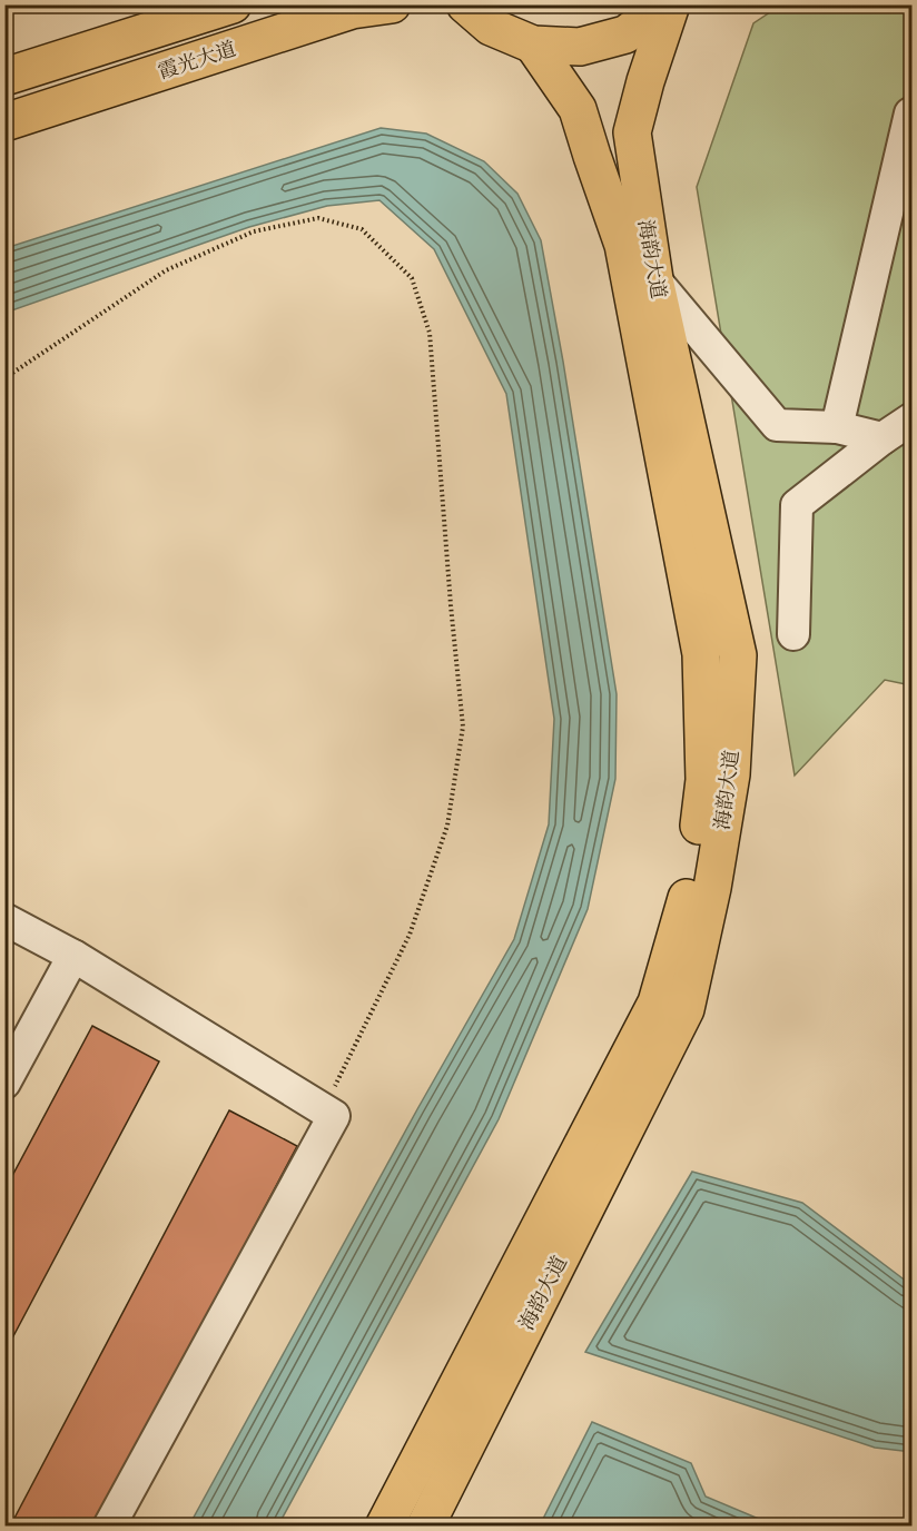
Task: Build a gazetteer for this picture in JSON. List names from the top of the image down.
{
  "streets": {
    "main road": ["霞光大道", "海韵大道"]
  }
}
